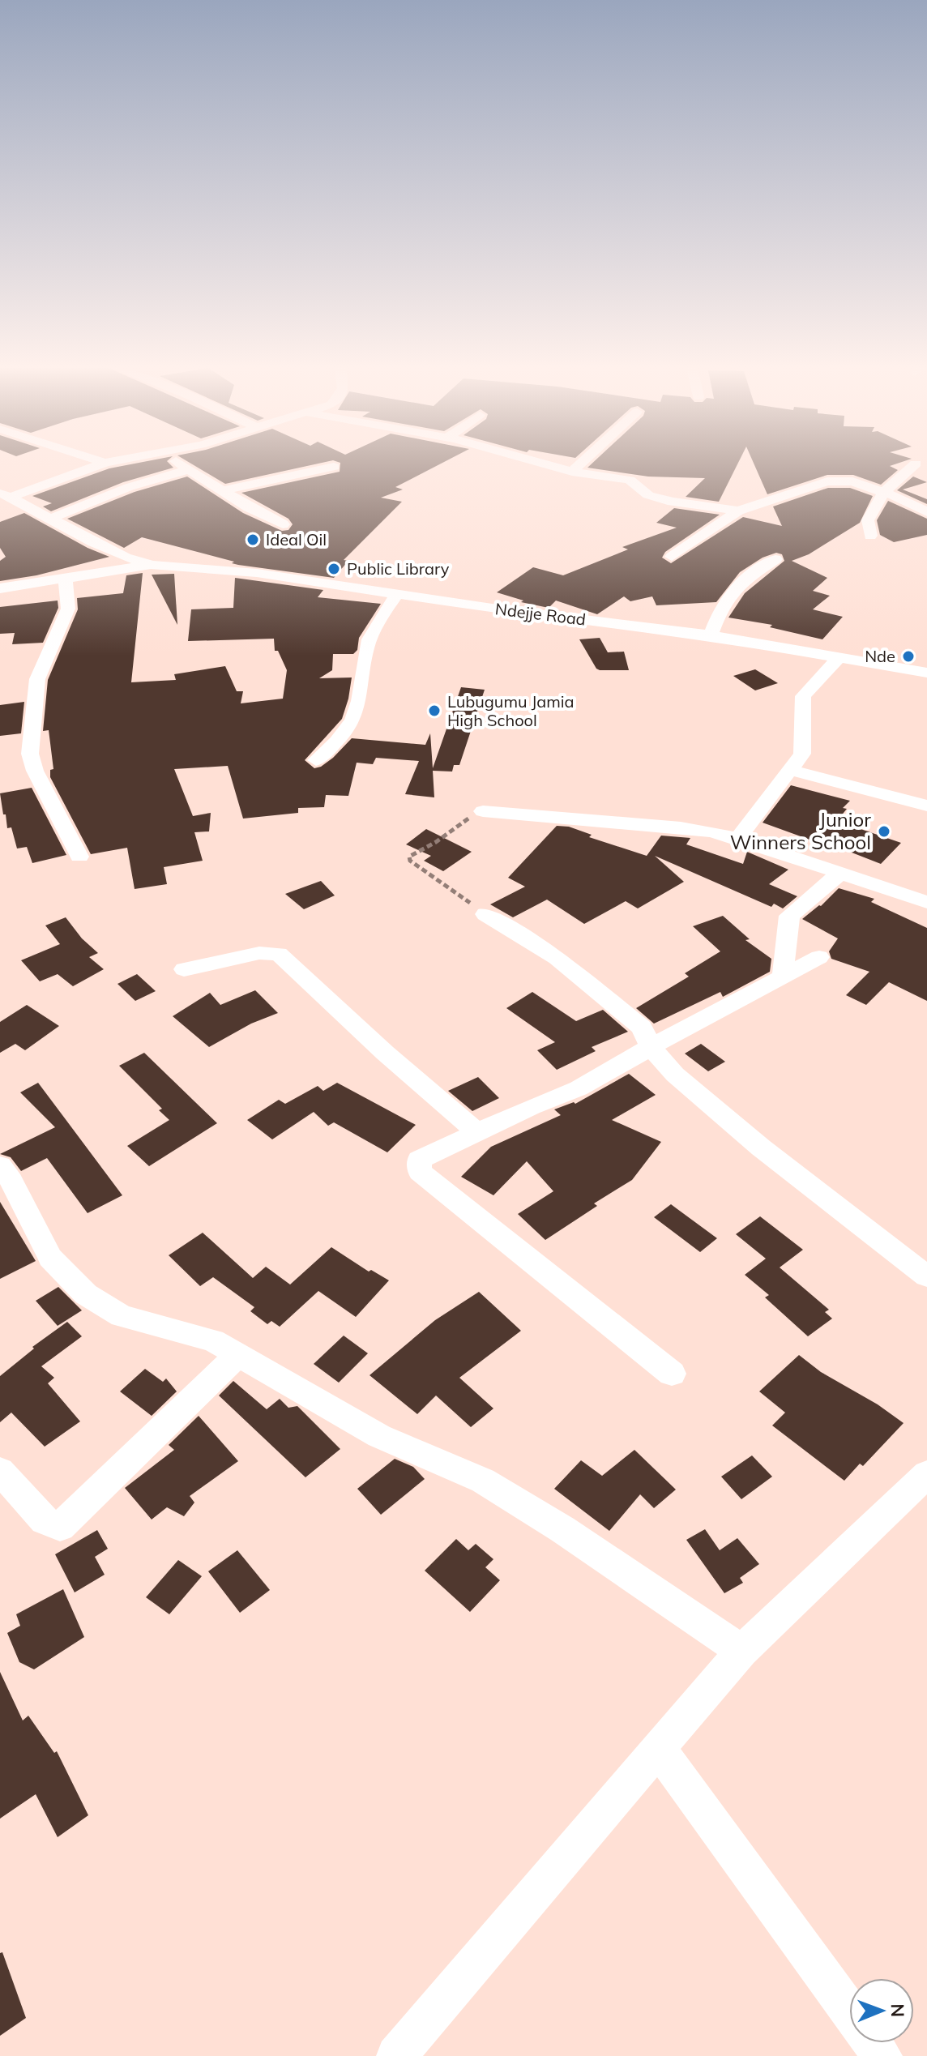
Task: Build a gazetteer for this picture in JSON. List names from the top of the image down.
{
  "streets": {
    "street": ["Ndejje Road"]
  },
  "places": [
    "Ideal Oil",
    "Public Library",
    "Nde",
    "Lubugumu Jamia High School",
    "Junior Winners School"
  ],
  "north": "right"
}
